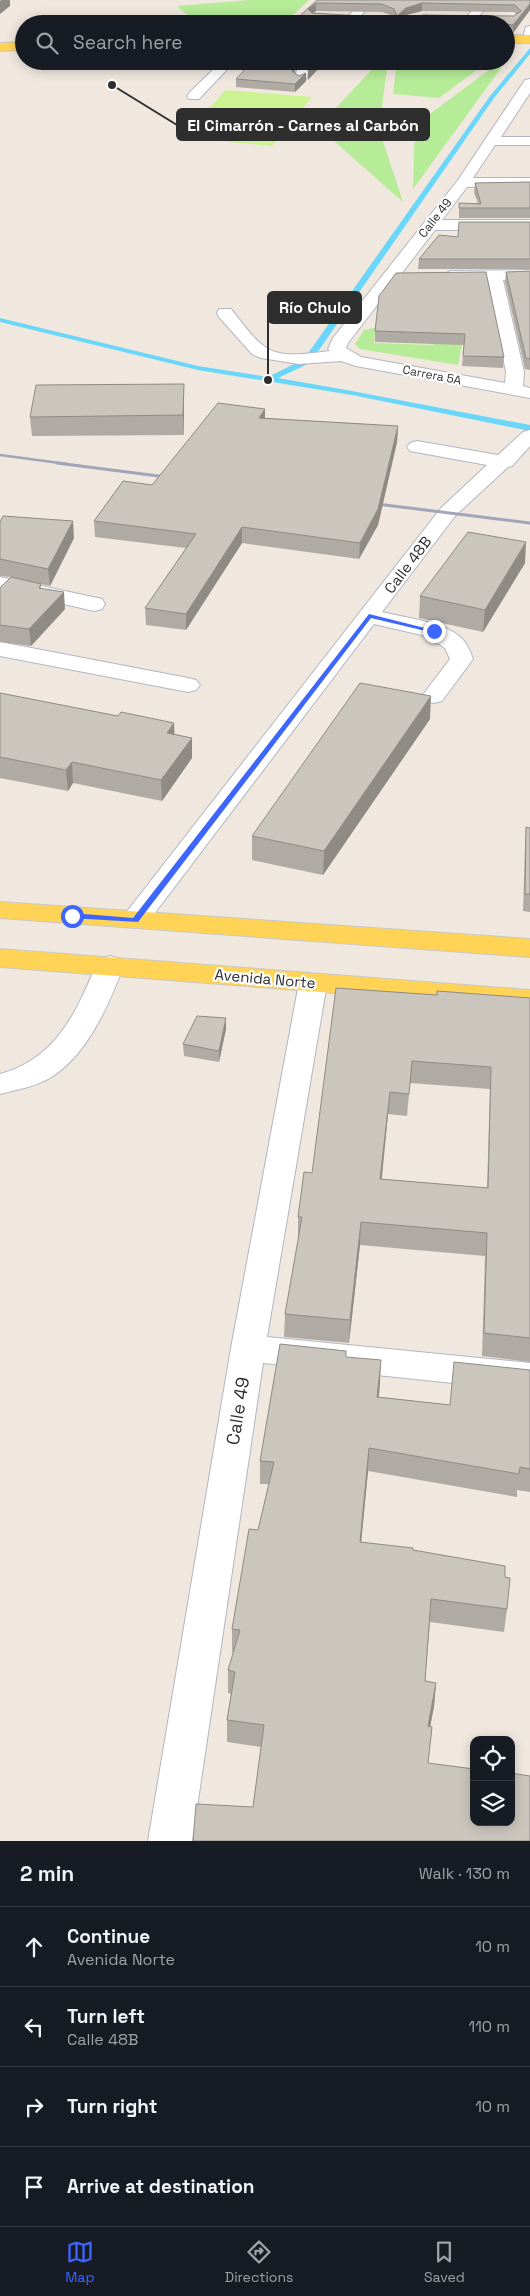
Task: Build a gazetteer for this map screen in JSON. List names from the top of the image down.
{
  "streets": {
    "main road": ["Avenida Norte"],
    "street": ["Calle 49", "Carrera 5A", "Calle 48B"]
  },
  "crossings": [
    ["Calle 49", "Carrera 5A"],
    ["Calle 49", "Avenida Norte"]
  ],
  "places": ["El Cimarrón - Carnes al Carbón", "Río Chulo"],
  "page": {
    "search": "Search here",
    "heading": ["2 min", "Walk · 130 m"],
    "list": [
      ["Continue", "Avenida Norte", "10 m"],
      ["Turn left", "Calle 48B", "110 m"],
      ["Turn right", "10 m"],
      "Arrive at destination"
    ],
    "nav": ["Map", "Directions", "Saved"]
  }
}
